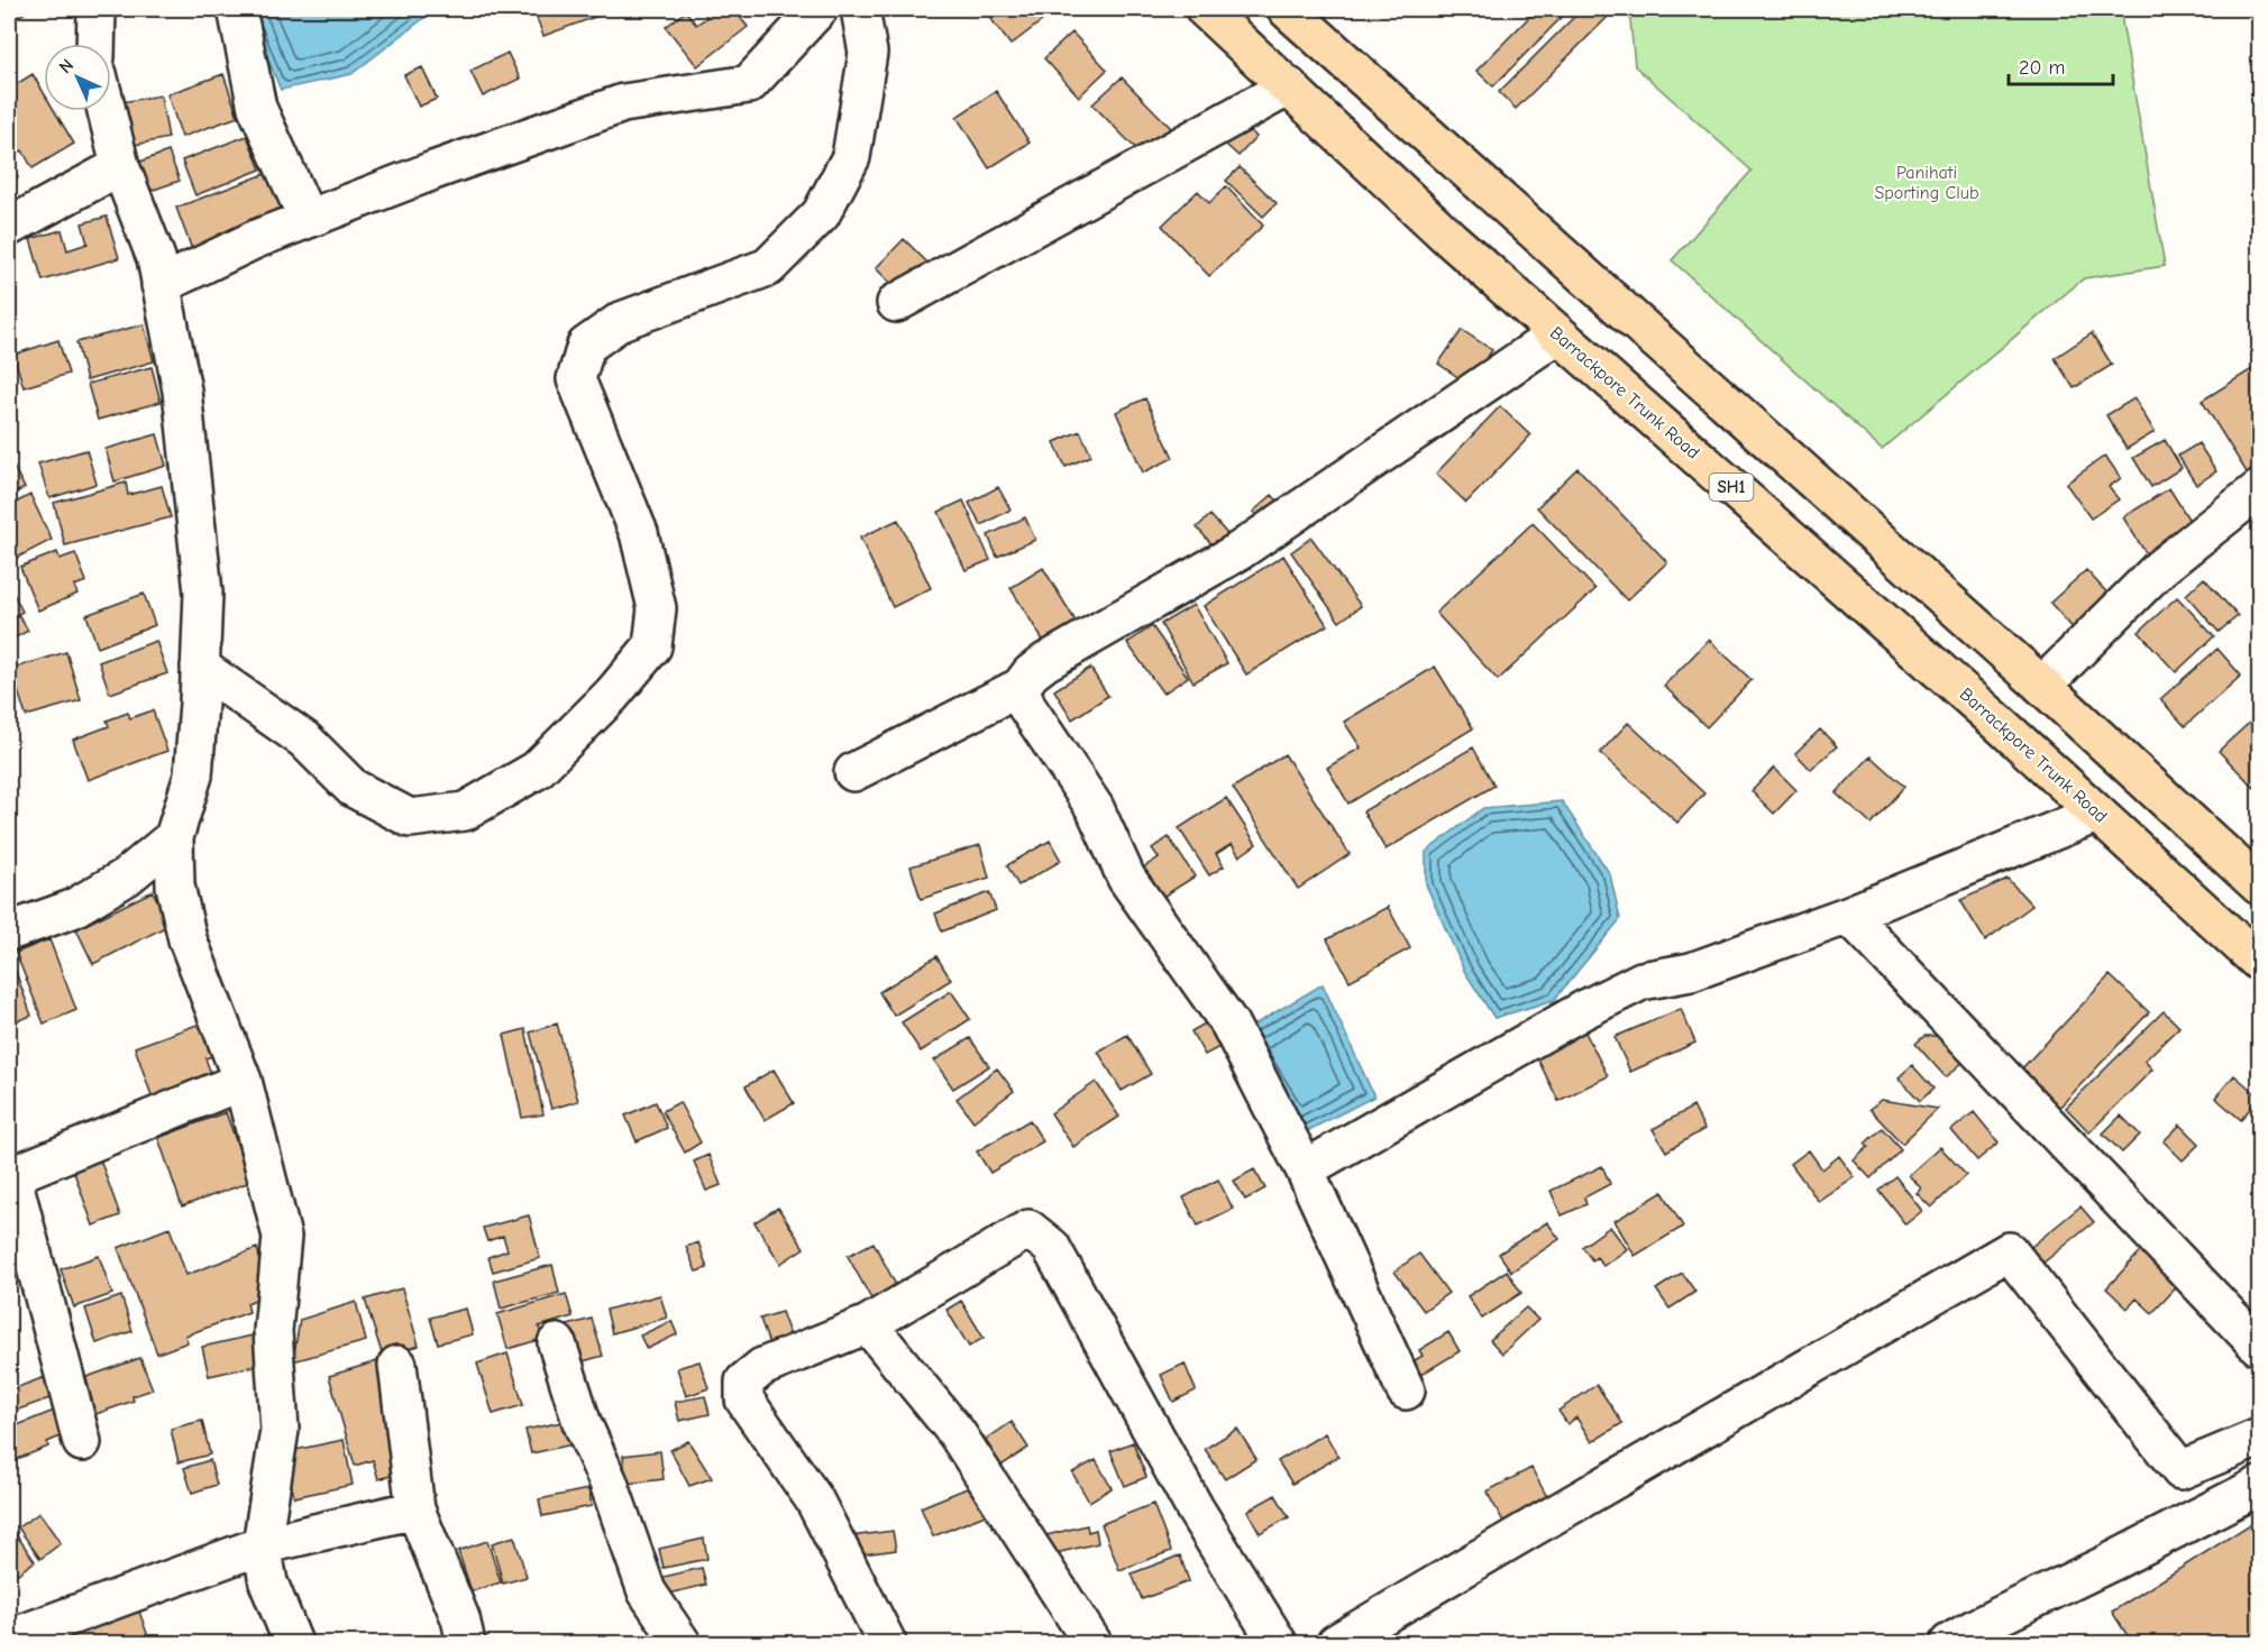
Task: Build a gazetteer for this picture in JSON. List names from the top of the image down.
{
  "streets": {
    "main road": ["Barrackpore Trunk Road", "SH1"]
  },
  "parks": ["Panihati Sporting Club"],
  "scale_bar": "20 m",
  "north": "top left"
}
